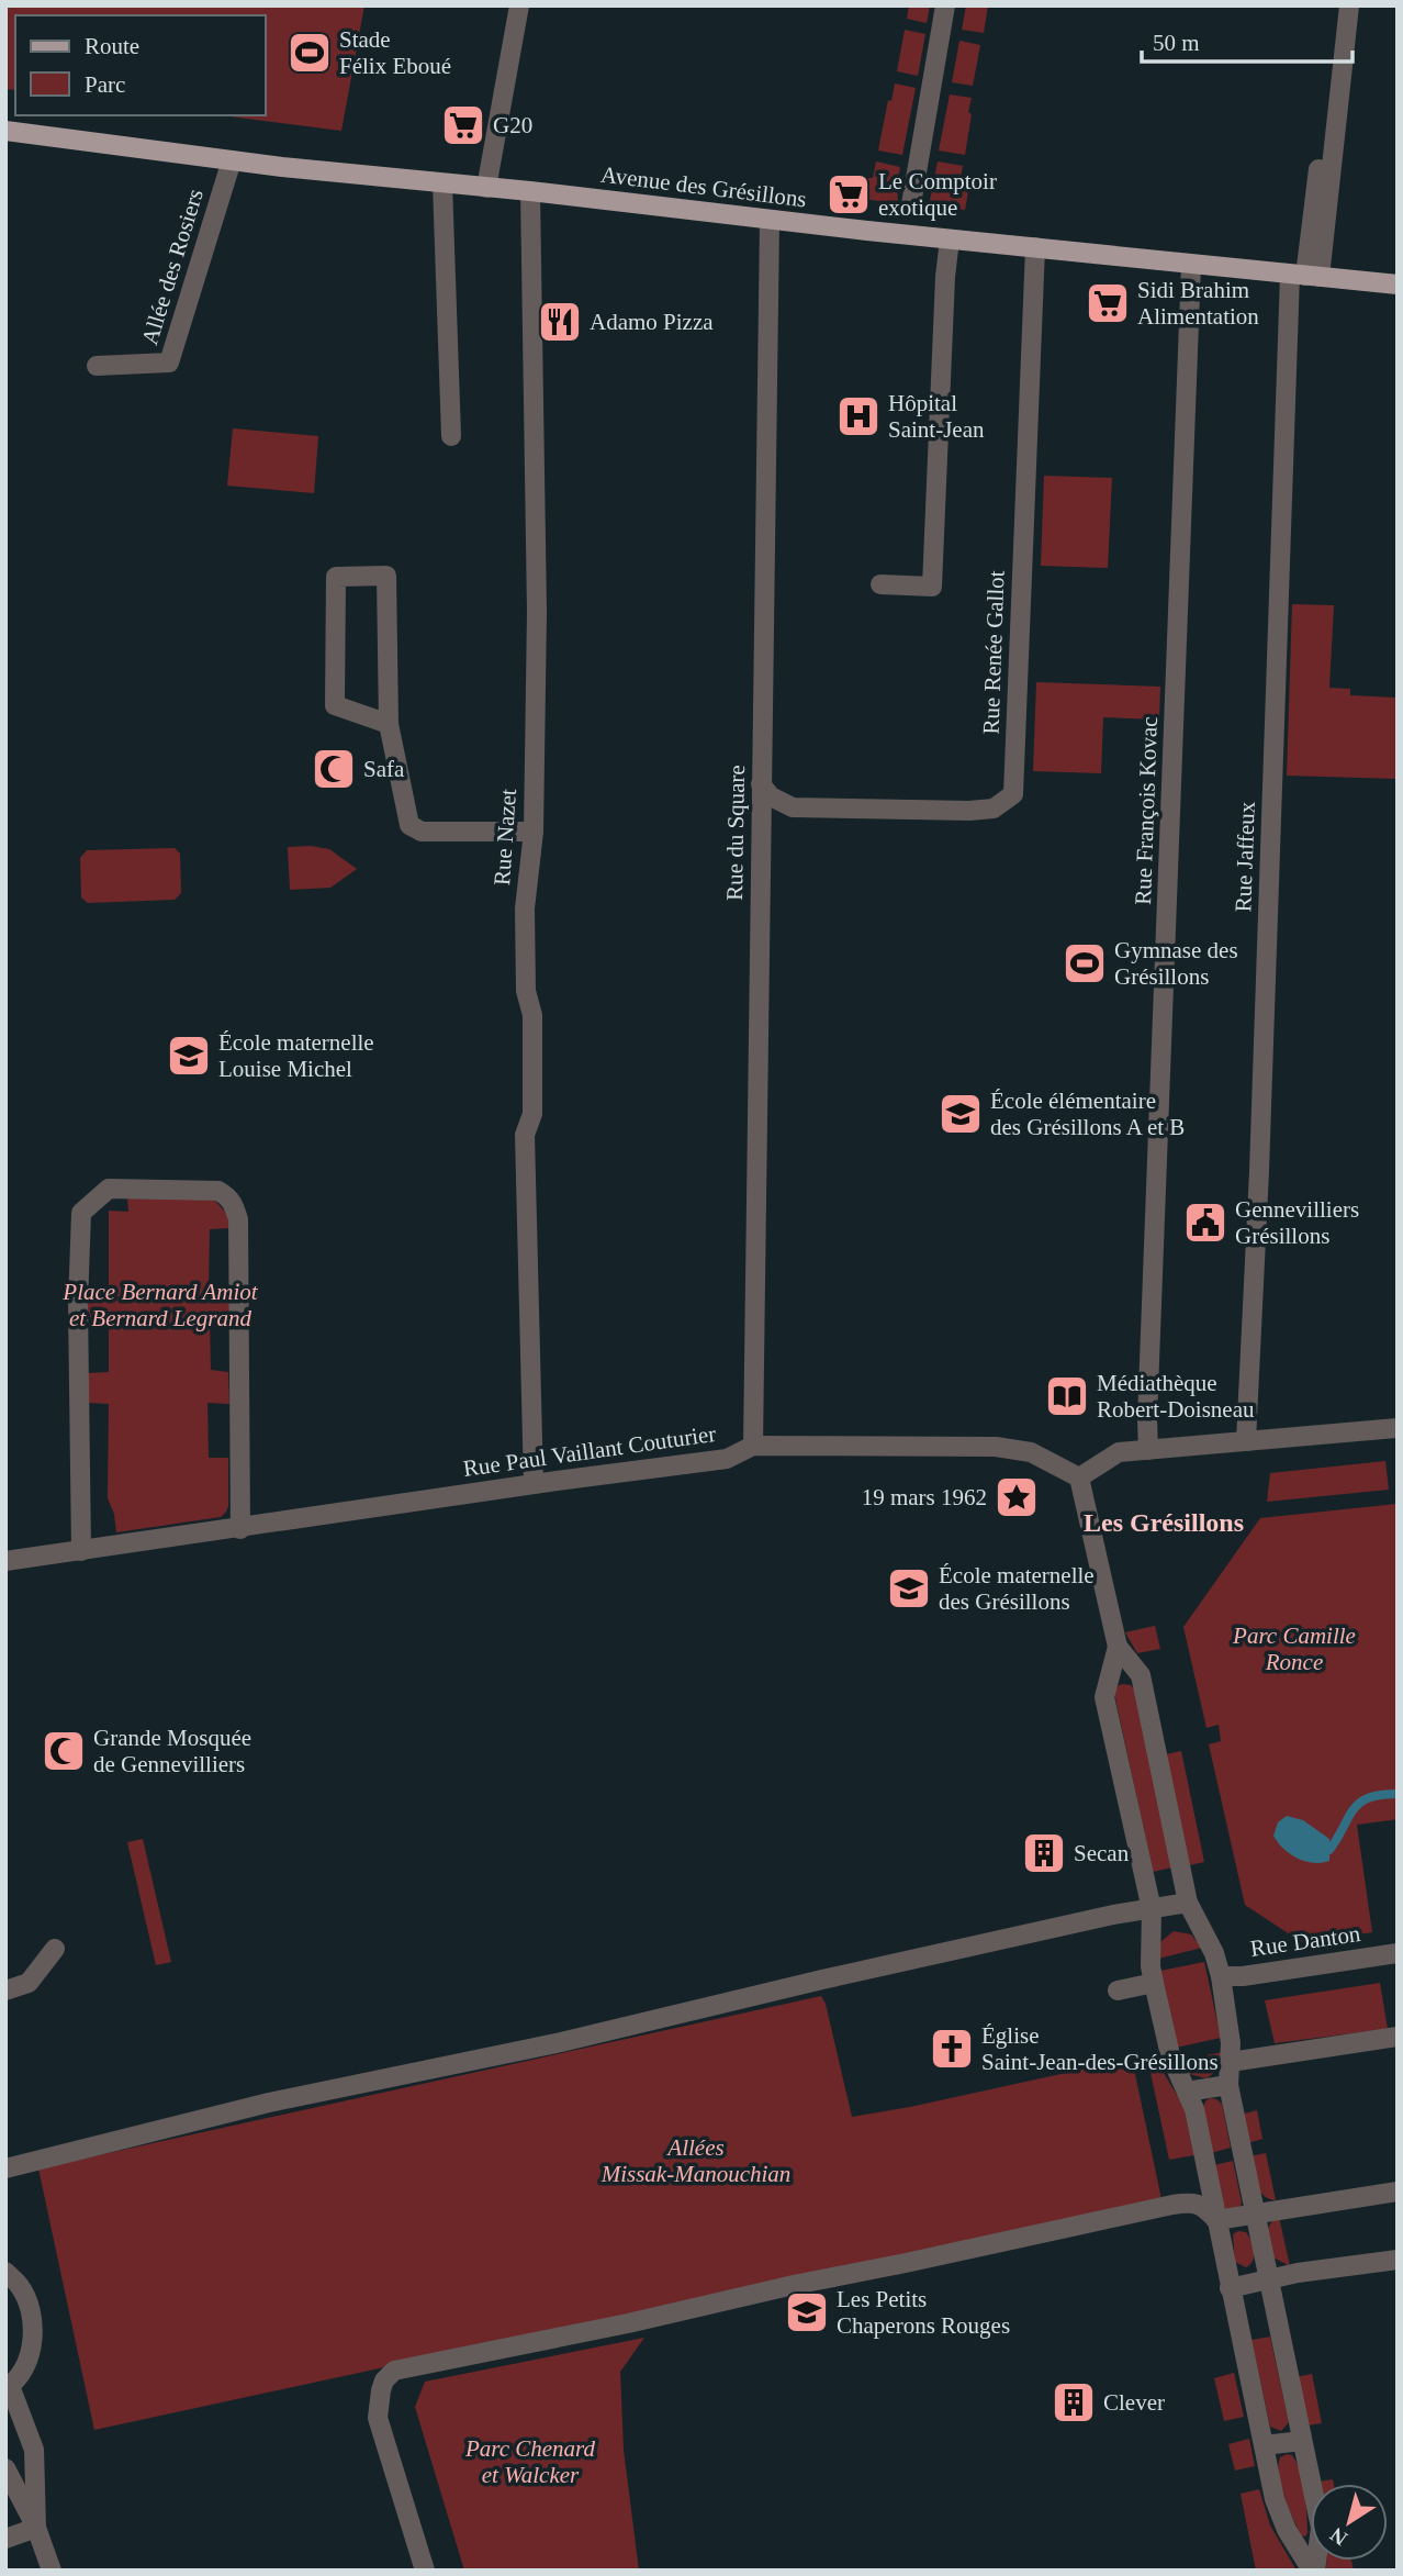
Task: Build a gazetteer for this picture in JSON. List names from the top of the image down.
{
  "streets": {
    "main road": ["Avenue des Grésillons"],
    "street": [
      "Allée des Rosiers",
      "Rue Renée Gallot",
      "Rue François Kovac",
      "Rue du Square",
      "Rue Nazet",
      "Rue Jaffeux",
      "Rue Paul Vaillant Couturier",
      "Rue Danton"
    ]
  },
  "crossings": [
    ["Avenue des Grésillons", "Allée des Rosiers"],
    ["Avenue des Grésillons", "Rue Renée Gallot"],
    ["Avenue des Grésillons", "Rue François Kovac"],
    ["Avenue des Grésillons", "Rue du Square"],
    ["Avenue des Grésillons", "Rue Nazet"],
    ["Avenue des Grésillons", "Rue Jaffeux"],
    ["Rue Renée Gallot", "Rue du Square"],
    ["Rue du Square", "Rue Paul Vaillant Couturier"],
    ["Rue Nazet", "Rue Paul Vaillant Couturier"]
  ],
  "districts": ["Les Grésillons"],
  "parks": [
    "Place Bernard Amiot et Bernard Legrand",
    "Parc Camille Ronce",
    "Allées Missak-Manouchian",
    "Parc Chenard et Walcker"
  ],
  "places": {
    "sports": ["Stade Félix Eboué", "Gymnase des Grésillons"],
    "supermarket": ["G20", "Le Comptoir exotique", "Sidi Brahim Alimentation"],
    "restaurant": ["Adamo Pizza"],
    "hospital": ["Hôpital Saint-Jean"],
    "mosque": ["Safa", "Grande Mosquée de Gennevilliers"],
    "school or university": [
      "École maternelle Louise Michel",
      "École élémentaire des Grésillons A et B",
      "École maternelle des Grésillons",
      "Les Petits Chaperons Rouges"
    ],
    "public building": ["Gennevilliers Grésillons"],
    "library": ["Médiathèque Robert-Doisneau"],
    "place": ["19 mars 1962"],
    "building": ["Secan", "Clever"],
    "church": ["Église Saint-Jean-des-Grésillons"]
  },
  "legend": ["Route", "Parc"],
  "scale_bar": "50 m",
  "north": "bottom left"
}
